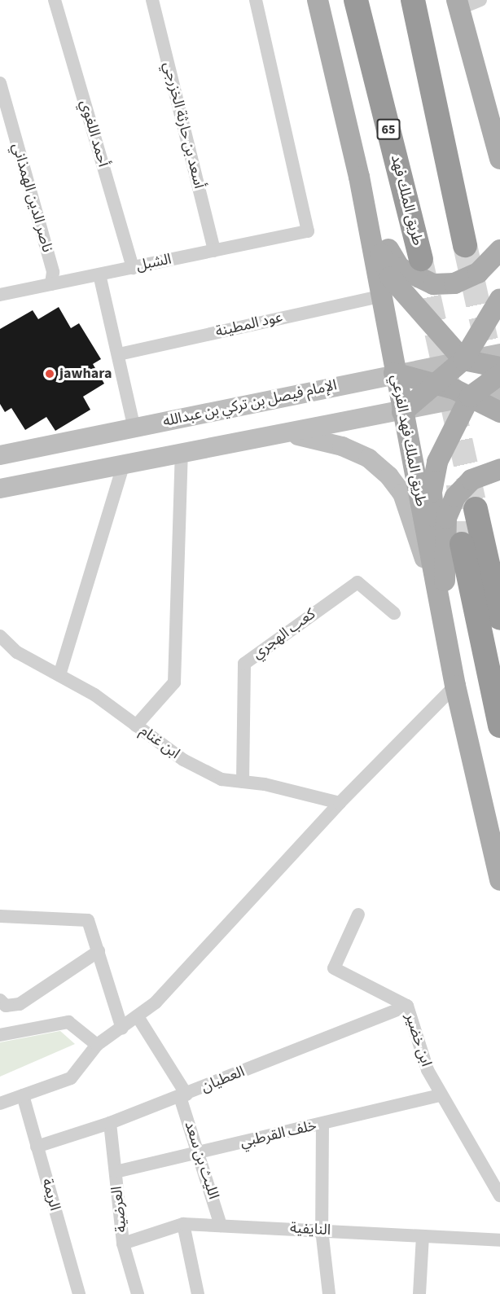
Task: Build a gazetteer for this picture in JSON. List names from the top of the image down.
{
  "streets": {
    "highway": ["65", "طريق الملك فهد"],
    "main road": ["الإمام فيصل بن تركي بن عبدالله", "طريق الملك فهد الفرعي"],
    "street": [
      "أسعد بن حارثة الخزرجي",
      "أحمد اللغوي",
      "ناصر الدين الهمذاني",
      "الشبل",
      "عود المطينة",
      "كعب الهجري",
      "ابن غنام",
      "ابن خضير",
      "العطيان",
      "خلف القرطبي",
      "الليث بن سعد",
      "الريمة",
      "العرضية",
      "النايفية"
    ]
  },
  "crossings": [
    ["أسعد بن حارثة الخزرجي", "الشبل"],
    ["أحمد اللغوي", "الشبل"],
    ["ناصر الدين الهمذاني", "الشبل"],
    ["عود المطينة", "طريق الملك فهد الفرعي"],
    ["الإمام فيصل بن تركي بن عبدالله", "طريق الملك فهد الفرعي"],
    ["كعب الهجري", "ابن غنام"],
    ["ابن خضير", "العطيان"],
    ["ابن خضير", "خلف القرطبي"],
    ["العطيان", "الليث بن سعد"],
    ["العطيان", "الريمة"],
    ["العطيان", "العرضية"],
    ["خلف القرطبي", "الليث بن سعد"],
    ["خلف القرطبي", "العرضية"],
    ["الليث بن سعد", "النايفية"],
    ["العرضية", "النايفية"]
  ],
  "places": ["jawhara"]
}
